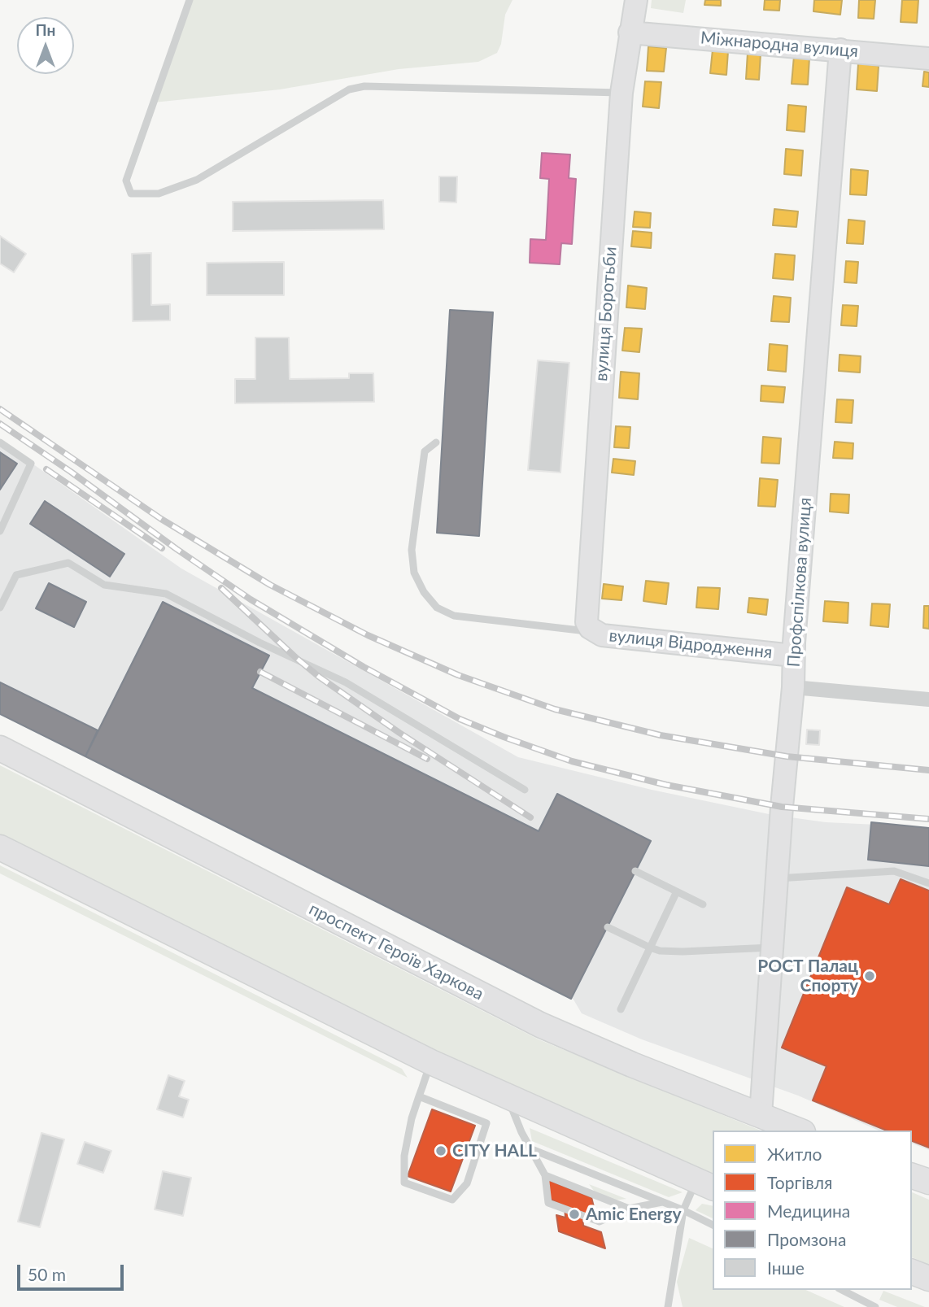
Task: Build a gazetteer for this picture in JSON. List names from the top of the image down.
{
  "streets": {
    "main road": ["проспект Героїв Харкова"],
    "street": [
      "Міжнародна вулиця",
      "вулиця Боротьби",
      "Профспілкова вулиця",
      "вулиця Відродження"
    ]
  },
  "crossings": [
    ["Міжнародна вулиця", "вулиця Боротьби"],
    ["Міжнародна вулиця", "Профспілкова вулиця"],
    ["вулиця Боротьби", "вулиця Відродження"],
    ["Профспілкова вулиця", "вулиця Відродження"],
    ["Профспілкова вулиця", "проспект Героїв Харкова"]
  ],
  "places": ["РОСТ Палац Спорту", "CITY HALL", "Amic Energy"],
  "legend": [
    "Житло",
    "Торгівля",
    "Медицина",
    "Промзона",
    "Інше"
  ],
  "scale_bar": "50 m",
  "north": "top"
}
